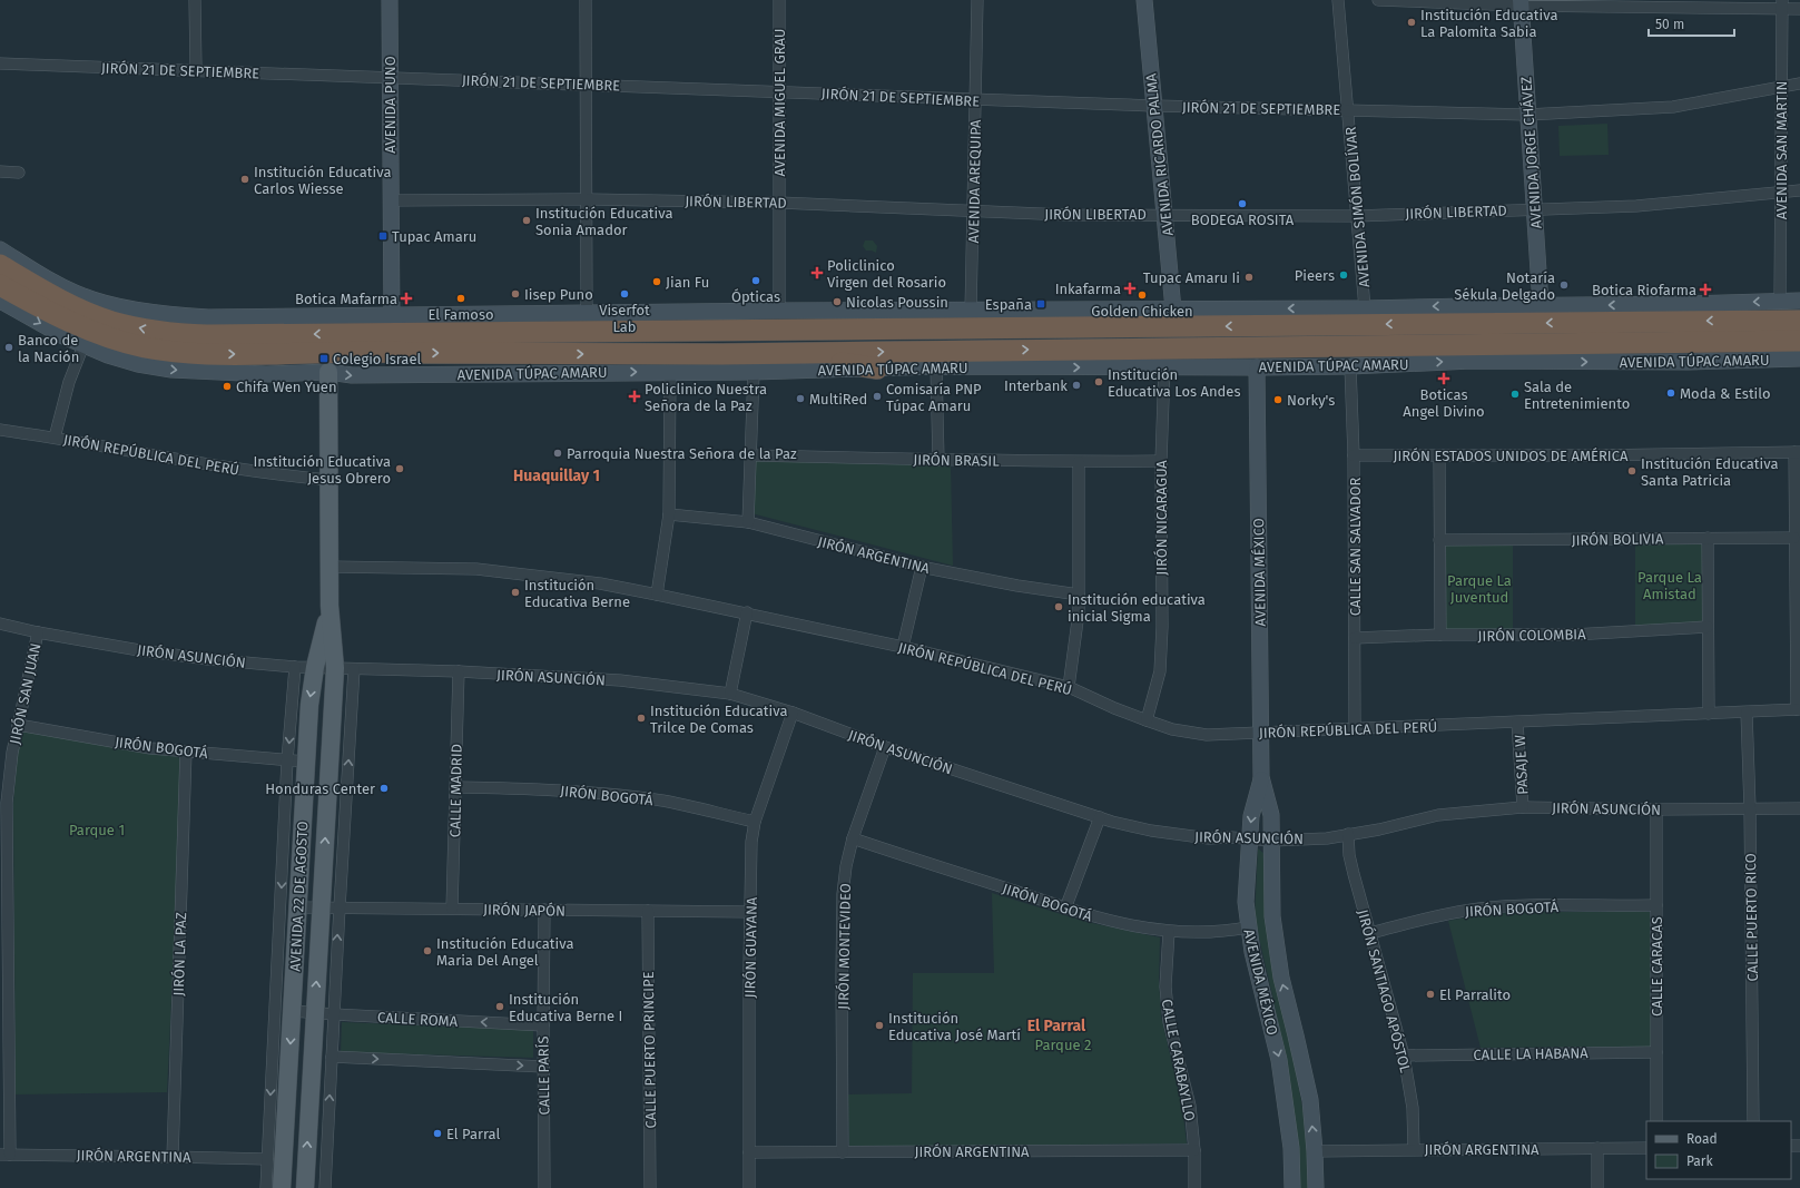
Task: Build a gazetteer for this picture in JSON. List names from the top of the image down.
{
  "streets": {
    "highway": ["AVENIDA TÚPAC AMARU"],
    "main road": [
      "AVENIDA PUNO",
      "AVENIDA JORGE CHÁVEZ",
      "AVENIDA RICARDO PALMA",
      "AVENIDA MÉXICO",
      "AVENIDA 22 DE AGOSTO"
    ],
    "street": [
      "JIRÓN 21 DE SEPTIEMBRE",
      "AVENIDA MIGUEL GRAU",
      "AVENIDA SAN MARTIN",
      "AVENIDA AREQUIPA",
      "JIRÓN LIBERTAD",
      "AVENIDA SIMÓN BOLÍVAR",
      "JIRÓN REPÚBLICA DEL PERÚ",
      "JIRÓN ESTADOS UNIDOS DE AMÉRICA",
      "JIRÓN BRASIL",
      "JIRÓN NICARAGUA",
      "JIRÓN BOLIVIA",
      "CALLE SAN SALVADOR",
      "JIRÓN ARGENTINA",
      "JIRÓN COLOMBIA",
      "JIRÓN ASUNCIÓN",
      "JIRÓN SAN JUAN",
      "JIRÓN BOGOTÁ",
      "PASAJE W",
      "CALLE MADRID",
      "JIRÓN JAPÓN",
      "CALLE PUERTO RICO",
      "JIRÓN MONTEVIDEO",
      "JIRÓN GUAYANA",
      "JIRÓN LA PAZ",
      "CALLE CARACAS",
      "JIRÓN SANTIAGO APÓSTOL",
      "CALLE ROMA",
      "CALLE PUERTO PRINCIPE",
      "CALLE LA HABANA",
      "CALLE CARABAYLLO",
      "CALLE PARÍS"
    ]
  },
  "crossings": [
    ["JIRÓN 21 DE SEPTIEMBRE", "AVENIDA MIGUEL GRAU"],
    ["JIRÓN 21 DE SEPTIEMBRE", "AVENIDA PUNO"],
    ["JIRÓN 21 DE SEPTIEMBRE", "AVENIDA SAN MARTIN"],
    ["JIRÓN 21 DE SEPTIEMBRE", "AVENIDA JORGE CHÁVEZ"],
    ["JIRÓN 21 DE SEPTIEMBRE", "AVENIDA RICARDO PALMA"],
    ["JIRÓN 21 DE SEPTIEMBRE", "AVENIDA AREQUIPA"],
    ["JIRÓN 21 DE SEPTIEMBRE", "AVENIDA SIMÓN BOLÍVAR"],
    ["AVENIDA MIGUEL GRAU", "JIRÓN LIBERTAD"],
    ["AVENIDA MIGUEL GRAU", "AVENIDA TÚPAC AMARU"],
    ["AVENIDA PUNO", "JIRÓN LIBERTAD"],
    ["AVENIDA PUNO", "AVENIDA TÚPAC AMARU"],
    ["AVENIDA SAN MARTIN", "JIRÓN LIBERTAD"],
    ["AVENIDA SAN MARTIN", "AVENIDA TÚPAC AMARU"],
    ["AVENIDA JORGE CHÁVEZ", "JIRÓN LIBERTAD"],
    ["AVENIDA JORGE CHÁVEZ", "AVENIDA TÚPAC AMARU"],
    ["AVENIDA RICARDO PALMA", "JIRÓN LIBERTAD"],
    ["AVENIDA RICARDO PALMA", "AVENIDA TÚPAC AMARU"],
    ["AVENIDA AREQUIPA", "JIRÓN LIBERTAD"],
    ["AVENIDA AREQUIPA", "AVENIDA TÚPAC AMARU"],
    ["JIRÓN LIBERTAD", "AVENIDA SIMÓN BOLÍVAR"],
    ["AVENIDA SIMÓN BOLÍVAR", "AVENIDA TÚPAC AMARU"],
    ["AVENIDA TÚPAC AMARU", "JIRÓN NICARAGUA"],
    ["AVENIDA TÚPAC AMARU", "CALLE SAN SALVADOR"],
    ["AVENIDA TÚPAC AMARU", "AVENIDA MÉXICO"],
    ["AVENIDA TÚPAC AMARU", "AVENIDA 22 DE AGOSTO"],
    ["JIRÓN REPÚBLICA DEL PERÚ", "JIRÓN NICARAGUA"],
    ["JIRÓN REPÚBLICA DEL PERÚ", "CALLE SAN SALVADOR"],
    ["JIRÓN REPÚBLICA DEL PERÚ", "AVENIDA MÉXICO"],
    ["JIRÓN REPÚBLICA DEL PERÚ", "PASAJE W"],
    ["JIRÓN REPÚBLICA DEL PERÚ", "AVENIDA 22 DE AGOSTO"],
    ["JIRÓN REPÚBLICA DEL PERÚ", "CALLE PUERTO RICO"],
    ["JIRÓN ESTADOS UNIDOS DE AMÉRICA", "CALLE SAN SALVADOR"],
    ["JIRÓN BRASIL", "JIRÓN NICARAGUA"],
    ["CALLE SAN SALVADOR", "JIRÓN COLOMBIA"],
    ["JIRÓN ARGENTINA", "AVENIDA MÉXICO"],
    ["JIRÓN ARGENTINA", "JIRÓN SAN JUAN"],
    ["JIRÓN ARGENTINA", "AVENIDA 22 DE AGOSTO"],
    ["JIRÓN ARGENTINA", "JIRÓN MONTEVIDEO"],
    ["JIRÓN ARGENTINA", "JIRÓN GUAYANA"],
    ["JIRÓN ARGENTINA", "JIRÓN LA PAZ"],
    ["JIRÓN ARGENTINA", "JIRÓN SANTIAGO APÓSTOL"],
    ["JIRÓN ARGENTINA", "CALLE CARABAYLLO"],
    ["AVENIDA MÉXICO", "JIRÓN ASUNCIÓN"],
    ["AVENIDA MÉXICO", "JIRÓN BOGOTÁ"],
    ["JIRÓN ASUNCIÓN", "JIRÓN SAN JUAN"],
    ["JIRÓN ASUNCIÓN", "PASAJE W"],
    ["JIRÓN ASUNCIÓN", "CALLE MADRID"],
    ["JIRÓN ASUNCIÓN", "AVENIDA 22 DE AGOSTO"],
    ["JIRÓN ASUNCIÓN", "CALLE PUERTO RICO"],
    ["JIRÓN ASUNCIÓN", "JIRÓN MONTEVIDEO"],
    ["JIRÓN ASUNCIÓN", "JIRÓN GUAYANA"],
    ["JIRÓN ASUNCIÓN", "CALLE CARACAS"],
    ["JIRÓN ASUNCIÓN", "JIRÓN SANTIAGO APÓSTOL"],
    ["JIRÓN SAN JUAN", "JIRÓN BOGOTÁ"],
    ["JIRÓN BOGOTÁ", "CALLE MADRID"],
    ["JIRÓN BOGOTÁ", "AVENIDA 22 DE AGOSTO"],
    ["JIRÓN BOGOTÁ", "JIRÓN MONTEVIDEO"],
    ["JIRÓN BOGOTÁ", "JIRÓN GUAYANA"],
    ["JIRÓN BOGOTÁ", "JIRÓN LA PAZ"],
    ["JIRÓN BOGOTÁ", "CALLE CARACAS"],
    ["JIRÓN BOGOTÁ", "JIRÓN SANTIAGO APÓSTOL"],
    ["JIRÓN BOGOTÁ", "CALLE CARABAYLLO"],
    ["CALLE MADRID", "JIRÓN JAPÓN"],
    ["AVENIDA 22 DE AGOSTO", "JIRÓN JAPÓN"],
    ["AVENIDA 22 DE AGOSTO", "CALLE ROMA"],
    ["JIRÓN JAPÓN", "JIRÓN GUAYANA"],
    ["JIRÓN JAPÓN", "CALLE PUERTO PRINCIPE"],
    ["JIRÓN JAPÓN", "CALLE PARÍS"],
    ["CALLE CARACAS", "CALLE LA HABANA"],
    ["JIRÓN SANTIAGO APÓSTOL", "CALLE LA HABANA"],
    ["CALLE ROMA", "CALLE PARÍS"]
  ],
  "districts": ["Huaquillay 1", "El Parral"],
  "parks": [
    "Parque La Amistad",
    "Parque La Juventud",
    "Parque 1",
    "Parque 2"
  ],
  "places": {
    "other": [
      "Institución Educativa La Palomita Sabia",
      "Institución Educativa Carlos Wiesse",
      "BODEGA ROSITA",
      "Institución Educativa Sonia Amador",
      "Pieers",
      "Tupac Amaru Ii",
      "Ópticas",
      "Jian Fu",
      "Notaría Sékula Delgado",
      "Iisep Puno",
      "Viserfot Lab",
      "Golden Chicken",
      "El Famoso",
      "Nicolas Poussin",
      "Banco de la Nación",
      "Institución Educativa Los Andes",
      "Interbank",
      "Chifa Wen Yuen",
      "Moda & Estilo",
      "Sala de Entretenimiento",
      "Comisaría PNP Túpac Amaru",
      "MultiRed",
      "Norky's",
      "Parroquia Nuestra Señora de la Paz",
      "Institución Educativa Jesus Obrero",
      "Institución Educativa Santa Patricia",
      "Institución Educativa Berne",
      "Institución educativa inicial Sigma",
      "Institución Educativa Trilce De Comas",
      "Honduras Center",
      "Institución Educativa Maria Del Angel",
      "El Parralito",
      "Institución Educativa Berne I",
      "Institución Educativa José Martí",
      "El Parral"
    ],
    "transit": ["Tupac Amaru", "España", "Colegio Israel"],
    "health": [
      "Policlinico Virgen del Rosario",
      "Inkafarma",
      "Botica Riofarma",
      "Botica Mafarma",
      "Boticas Angel Divino",
      "Policlinico Nuestra Señora de la Paz"
    ]
  },
  "legend": ["Road", "Park"],
  "scale_bar": "50 m"
}
